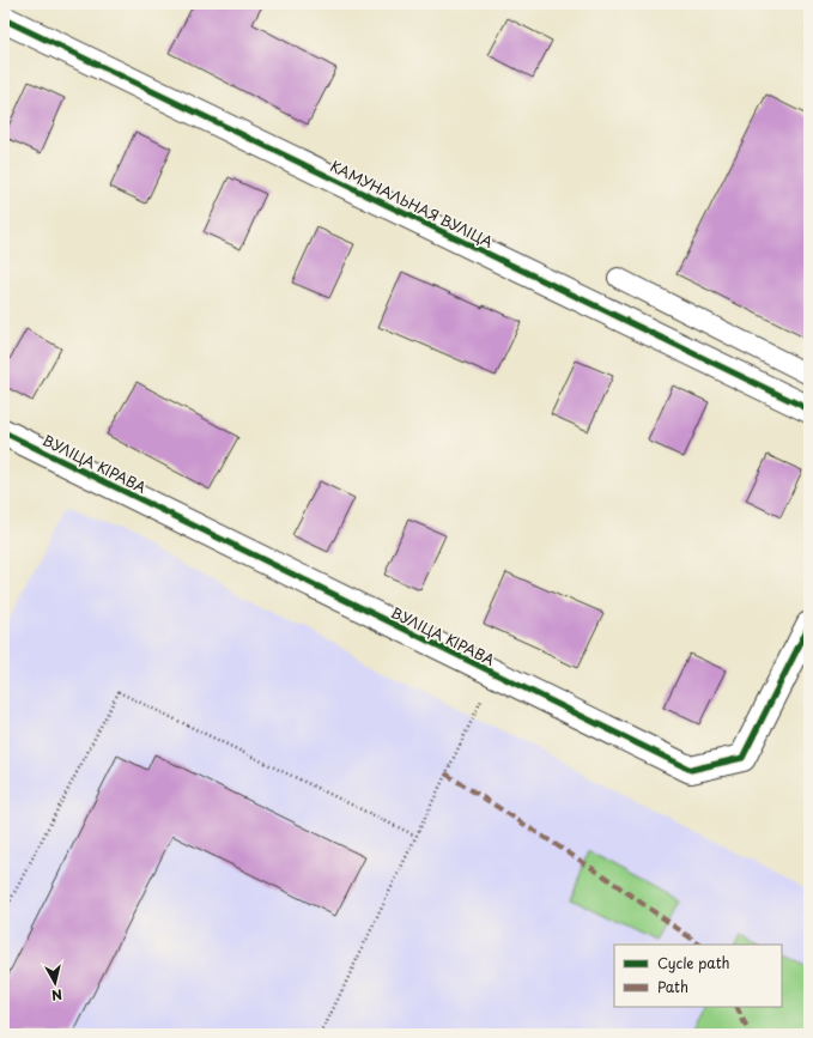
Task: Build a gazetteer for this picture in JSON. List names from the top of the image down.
{
  "streets": {
    "street": ["КАМУНАЛЬНАЯ ВУЛІЦА", "ВУЛІЦА КІРАВА"]
  },
  "legend": ["Cycle path", "Path"],
  "north": "bottom"
}
